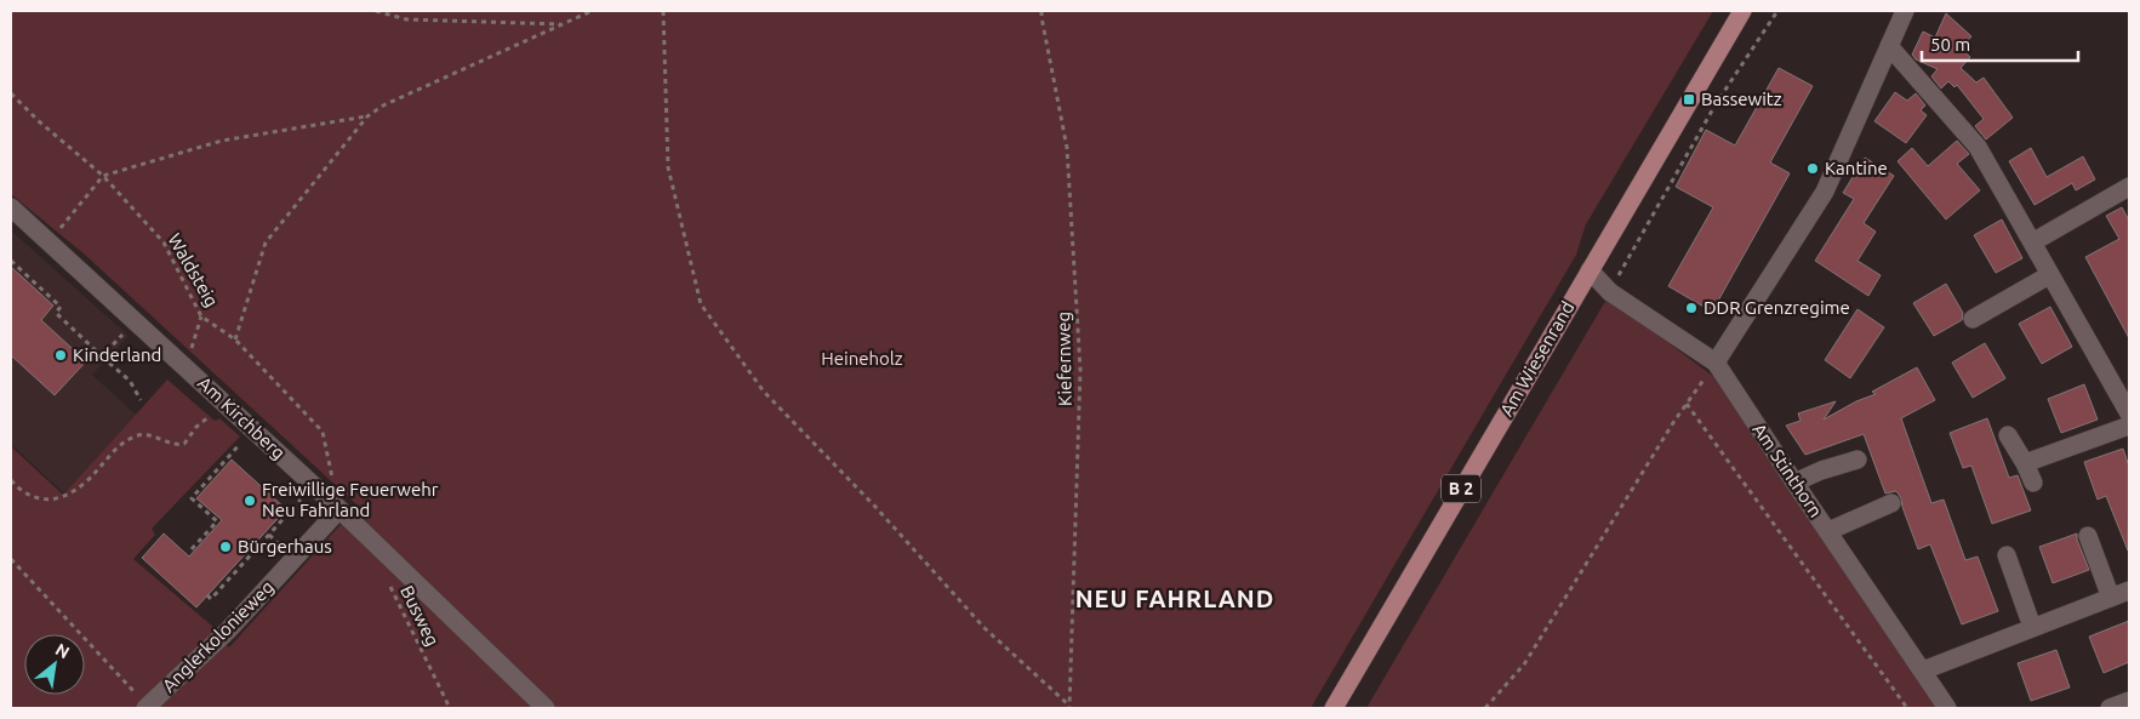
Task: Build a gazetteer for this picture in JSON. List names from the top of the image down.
{
  "streets": {
    "main road": ["Am Wiesenrand", "B 2"],
    "street": ["Am Kirchberg", "Am Stinthorn", "Anglerkolonieweg"],
    "path": ["Waldsteig", "Kiefernweg", "Busweg"]
  },
  "crossings": [
    ["Waldsteig", "Am Kirchberg"],
    ["Waldsteig", "Anglerkolonieweg"],
    ["Am Wiesenrand", "Am Stinthorn"],
    ["Am Kirchberg", "Anglerkolonieweg"]
  ],
  "districts": ["NEU FAHRLAND"],
  "parks": ["Heineholz"],
  "places": {
    "transit": ["Bassewitz"],
    "other": [
      "Kantine",
      "DDR Grenzregime",
      "Kinderland",
      "Freiwillige Feuerwehr Neu Fahrland",
      "Bürgerhaus"
    ]
  },
  "scale_bar": "50 m",
  "north": "top right"
}
